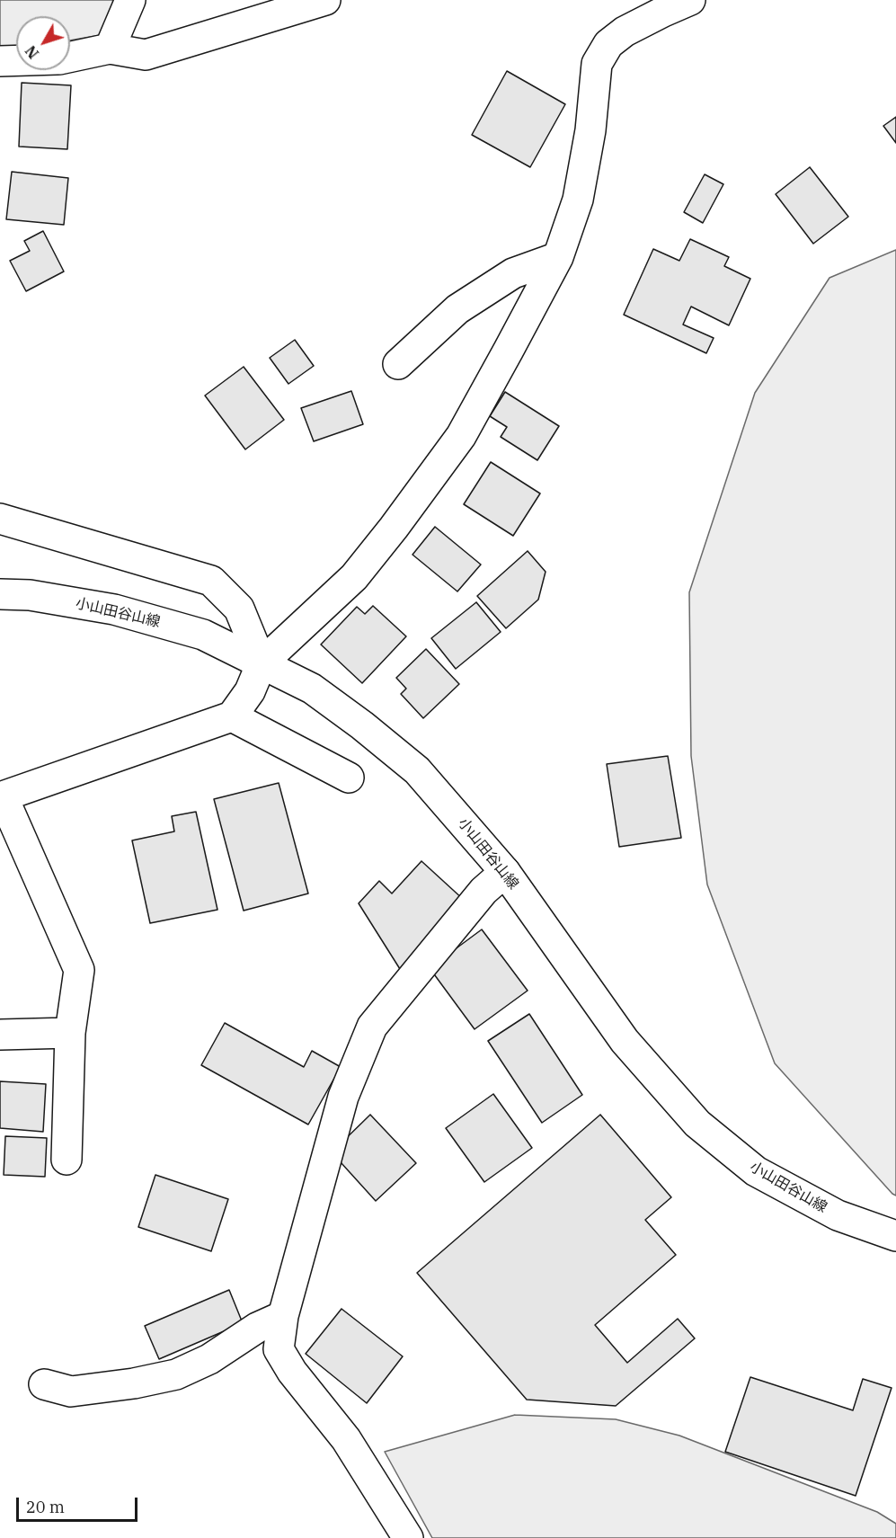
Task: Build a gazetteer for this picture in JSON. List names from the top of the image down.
{
  "streets": {
    "street": ["小山田谷山線"]
  },
  "scale_bar": "20 m",
  "north": "bottom left"
}
